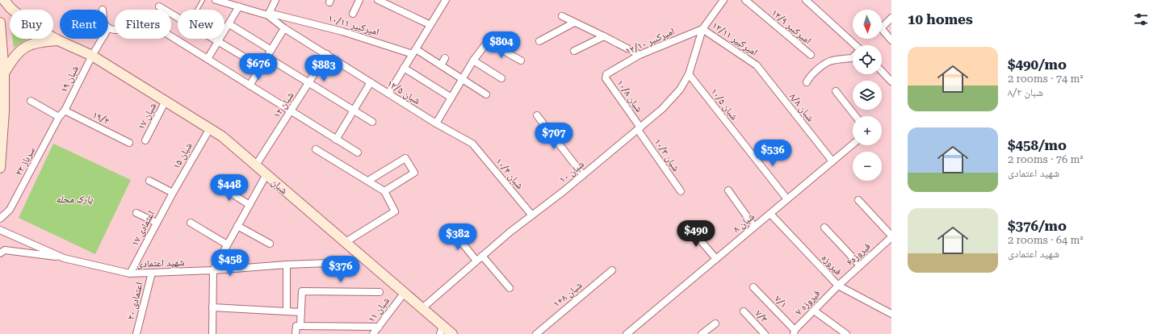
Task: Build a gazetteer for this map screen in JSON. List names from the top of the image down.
{
  "streets": {
    "street": [
      "۱۰/۱۱ امیرکبیر",
      "۱۲/۹ امیرکبیر",
      "۱۲/۱۱ امیرکبیر",
      "۱۲/۱۰ امیرکبیر",
      "۱۹ شبان",
      "۱۲/۵ شبان",
      "۱۰/۸ شبان",
      "۱۰/۵ شبان",
      "۱۲ شبان",
      "۸/۸ شبان",
      "۱۷ شبان",
      "۱۹/۲",
      "۱۰/۳ شبان",
      "۱۵ شبان",
      "سرباز ۲۲",
      "۱۰ شبان",
      "۱۰/۴ شبان",
      "شبان",
      "۸ شبان",
      "۱۷ اعتمادی",
      "فیروزه۶",
      "شهید اعتمادی",
      "فیروزه",
      "۱+۸ شبان",
      "۲۰ اعتمادی",
      "۷/۱",
      "۷ فیروزه",
      "۱۱ شبان",
      "۷/۳"
    ]
  },
  "crossings": [
    ["۱۰/۱۱ امیرکبیر", "۱۲/۵ شبان"],
    ["۱۲/۱۱ امیرکبیر", "۱۲/۱۰ امیرکبیر"],
    ["۱۲/۱۱ امیرکبیر", "۸/۸ شبان"],
    ["۱۲/۱۱ امیرکبیر", "۱۰ شبان"],
    ["۱۲/۱۰ امیرکبیر", "۱۰/۸ شبان"],
    ["۱۲/۱۰ امیرکبیر", "۱۰ شبان"],
    ["۱۹ شبان", "۱۹/۲"],
    ["۱۹ شبان", "سرباز ۲۲"],
    ["۱۹ شبان", "شبان"],
    ["۱۲/۵ شبان", "۱۲ شبان"],
    ["۱۲/۵ شبان", "۱۰/۴ شبان"],
    ["۱۰/۸ شبان", "۱۰/۳ شبان"],
    ["۱۰/۸ شبان", "۱۰ شبان"],
    ["۱۰/۵ شبان", "۱۰ شبان"],
    ["۱۰/۵ شبان", "۸ شبان"],
    ["۱۲ شبان", "شبان"],
    ["۸/۸ شبان", "۸ شبان"],
    ["۱۷ شبان", "شبان"],
    ["۱۹/۲", "سرباز ۲۲"],
    ["۱۰/۳ شبان", "۱۰ شبان"],
    ["۱۵ شبان", "شبان"],
    ["۱۵ شبان", "۱۷ اعتمادی"],
    ["۱۰ شبان", "۱۰/۴ شبان"],
    ["۱۰ شبان", "شبان"],
    ["۸ شبان", "فیروزه"],
    ["۱۷ اعتمادی", "شهید اعتمادی"],
    ["فیروزه۶", "فیروزه"],
    ["فیروزه۶", "۷ فیروزه"],
    ["شهید اعتمادی", "۲۰ اعتمادی"],
    ["فیروزه", "۷ فیروزه"],
    ["۷/۱", "۷ فیروزه"]
  ],
  "parks": ["پارک محله"],
  "north": "bottom",
  "page": {
    "heading": "10 homes",
    "map_buttons": ["+", "−"],
    "chip": [
      "Buy",
      "Rent",
      "Filters",
      "New"
    ],
    "price": [
      "$804",
      "$676",
      "$883",
      "$707",
      "$536",
      "$448",
      "$490",
      "$382",
      "$458",
      "$376"
    ],
    "list": [
      {
        "name": "$490/mo",
        "note": "2 rooms · 74 m² · ۸/۲ شبان"
      },
      {
        "name": "$458/mo",
        "note": "2 rooms · 76 m² · شهید اعتمادی"
      },
      {
        "name": "$376/mo",
        "note": "2 rooms · 64 m² · شهید اعتمادی"
      }
    ]
  }
}
